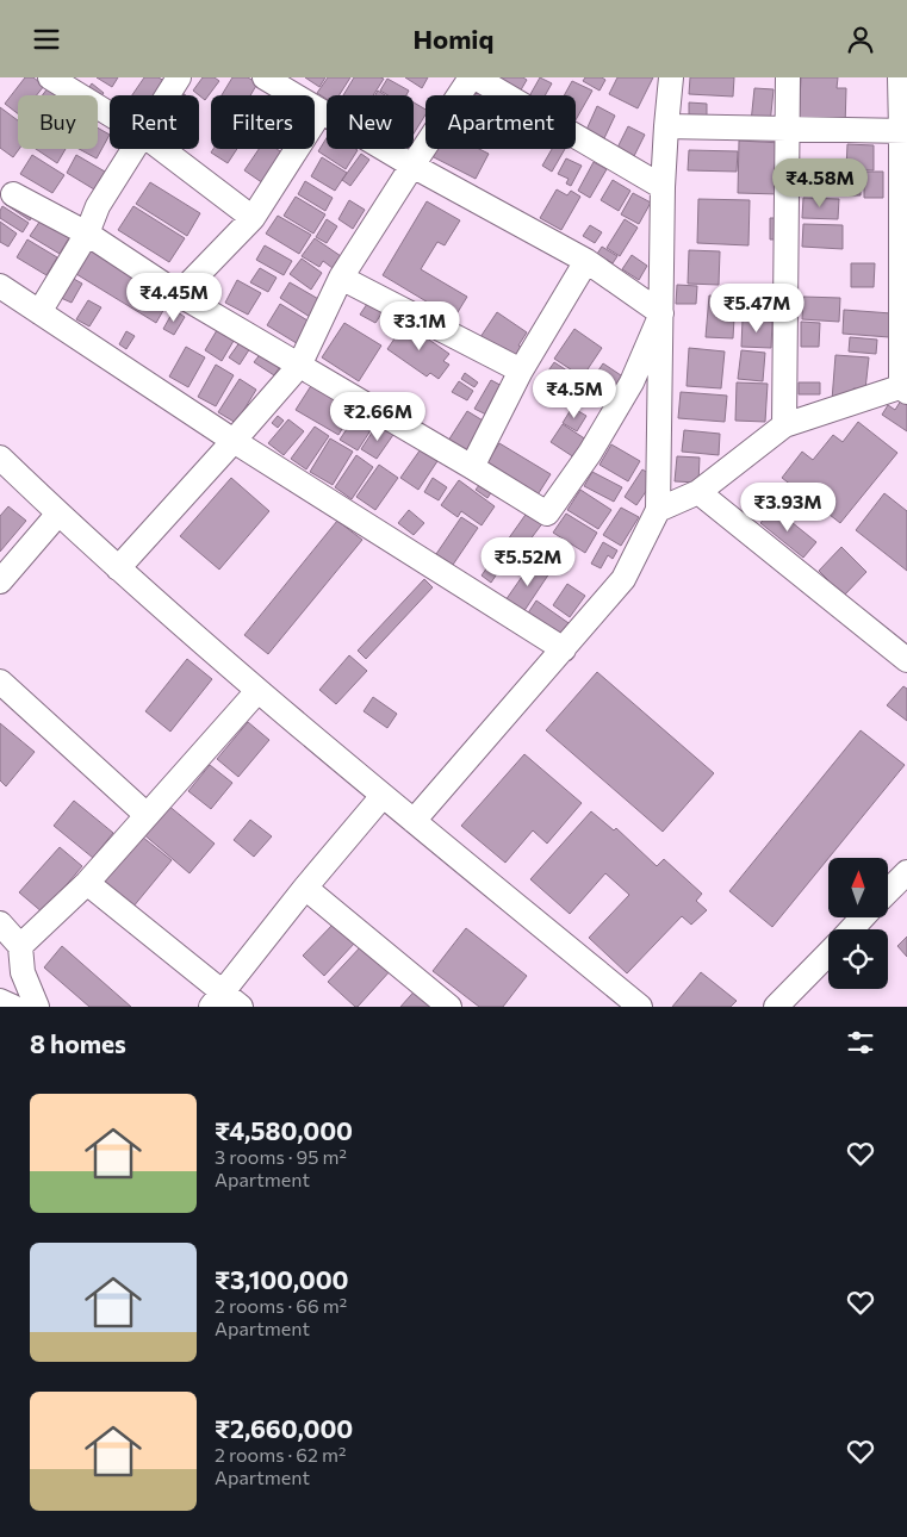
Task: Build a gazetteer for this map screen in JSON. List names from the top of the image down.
{
  "north": "top",
  "page": {
    "header": "Homiq",
    "chip": [
      "Buy",
      "Rent",
      "Filters",
      "New",
      "Apartment"
    ],
    "price": [
      "₹4.58M",
      "₹4.45M",
      "₹5.47M",
      "₹3.1M",
      "₹4.5M",
      "₹2.66M",
      "₹3.93M",
      "₹5.52M"
    ],
    "heading": "8 homes",
    "list": [
      {
        "name": "₹4,580,000",
        "note": "3 rooms · 95 m² · Apartment"
      },
      {
        "name": "₹3,100,000",
        "note": "2 rooms · 66 m² · Apartment"
      },
      {
        "name": "₹2,660,000",
        "note": "2 rooms · 62 m² · Apartment"
      }
    ]
  }
}
